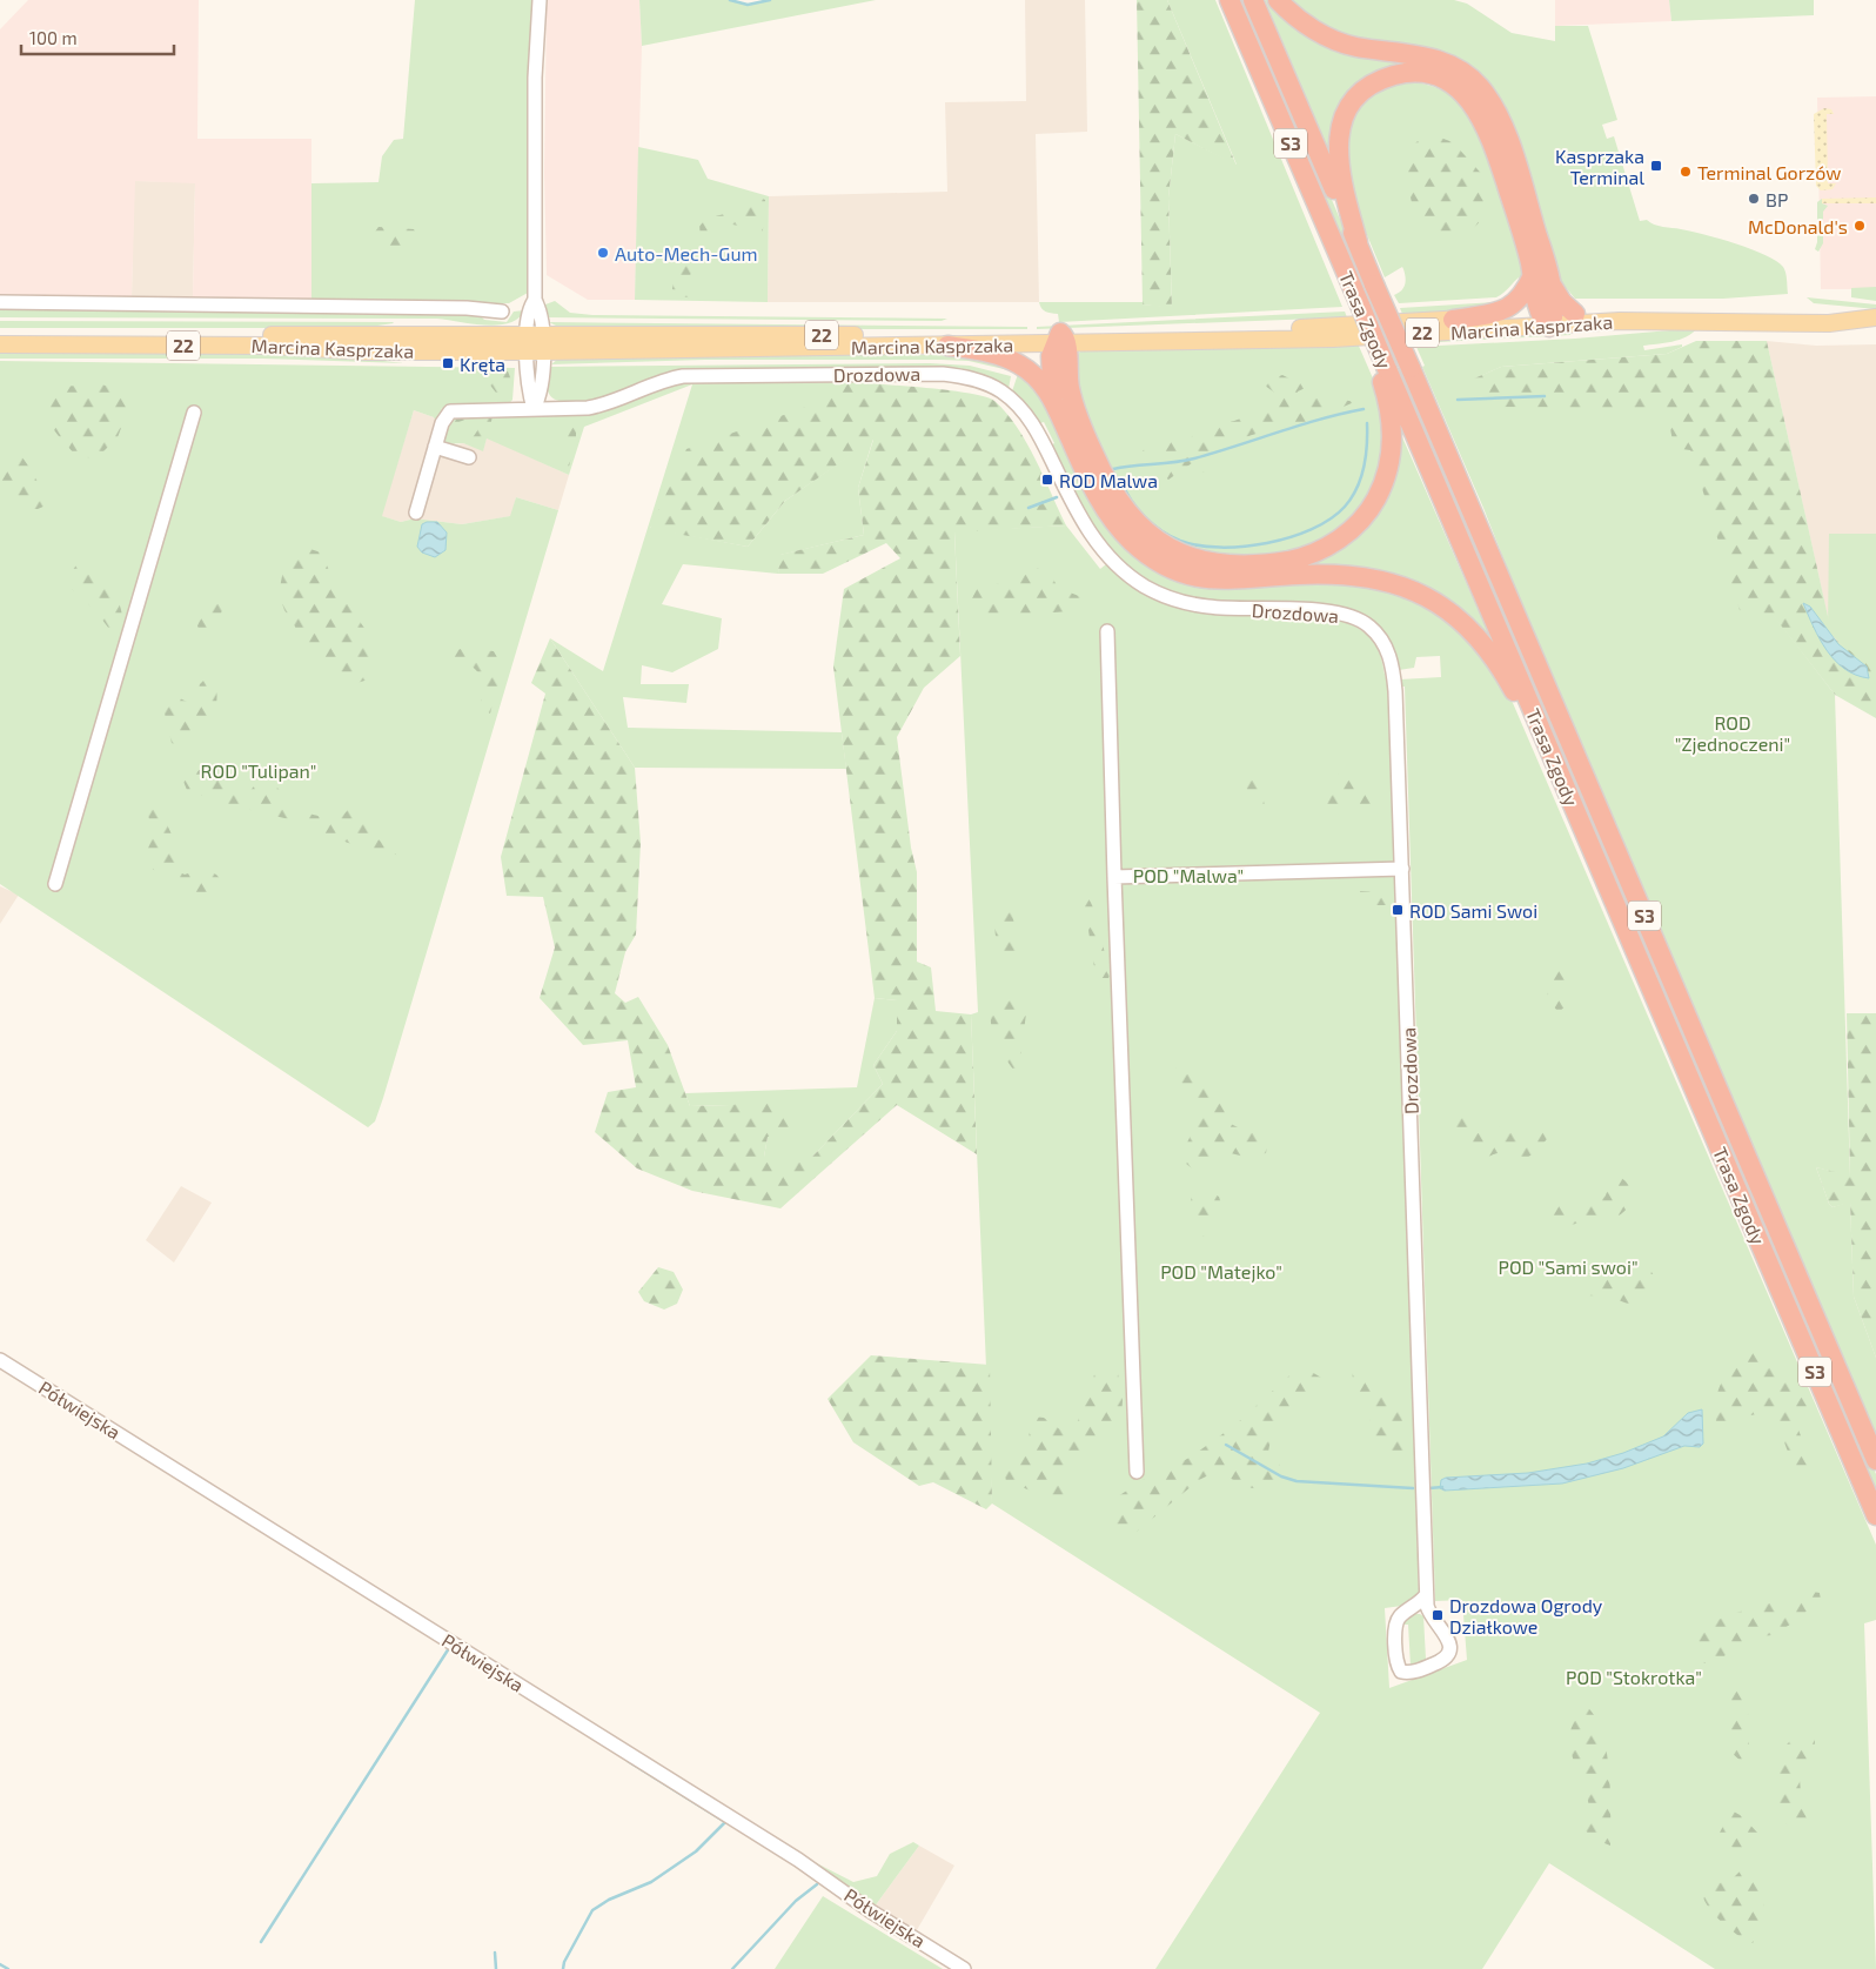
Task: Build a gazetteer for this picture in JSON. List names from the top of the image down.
{
  "streets": {
    "highway": ["S3", "Trasa Zgody"],
    "main road": ["Marcina Kasprzaka", "22"],
    "street": ["Drozdowa", "Półwiejska"]
  },
  "parks": [
    "ROD \"Zjednoczeni\"",
    "ROD \"Tulipan\"",
    "POD \"Malwa\"",
    "POD \"Sami swoi\"",
    "POD \"Matejko\"",
    "POD \"Stokrotka\""
  ],
  "places": {
    "transit": [
      "Kasprzaka Terminal",
      "Kręta",
      "ROD Malwa",
      "ROD Sami Swoi",
      "Drozdowa Ogrody Działkowe"
    ],
    "other": [
      "Terminal Gorzów",
      "BP",
      "McDonald's",
      "Auto-Mech-Gum"
    ]
  },
  "scale_bar": "100 m"
}
